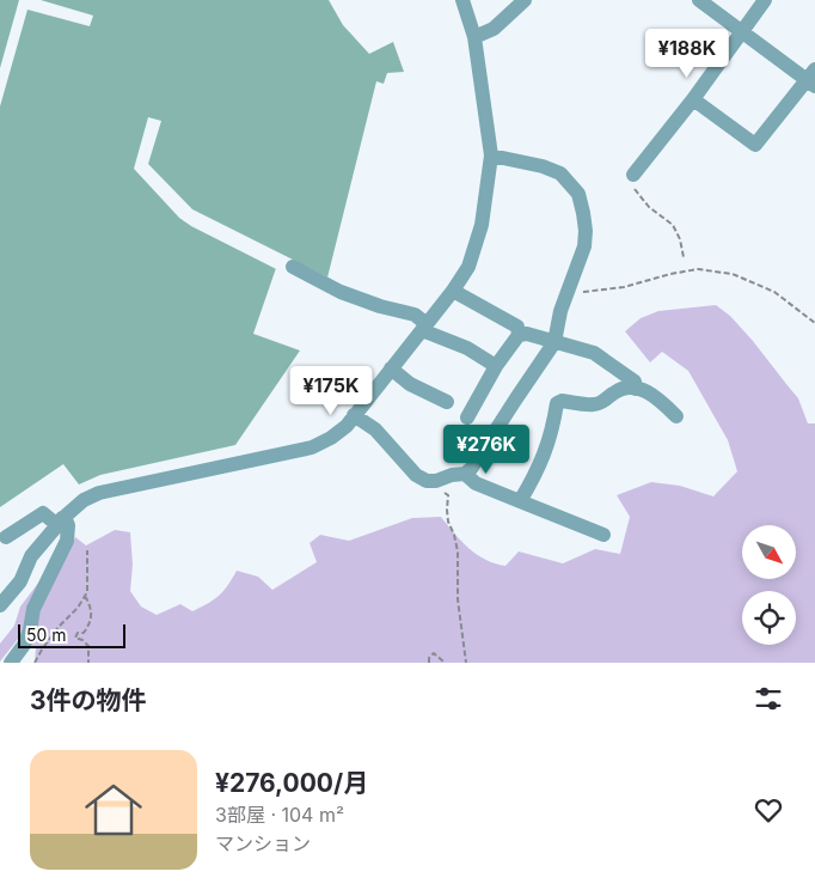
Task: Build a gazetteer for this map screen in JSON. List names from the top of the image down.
{
  "scale_bar": "50 m",
  "north": "bottom right",
  "page": {
    "price": ["¥188K", "¥175K", "¥276K"],
    "scale": "50 m",
    "heading": "3件の物件",
    "list": [
      {
        "name": "¥276,000/月",
        "note": "3部屋 · 104 m² · マンション"
      }
    ]
  }
}
